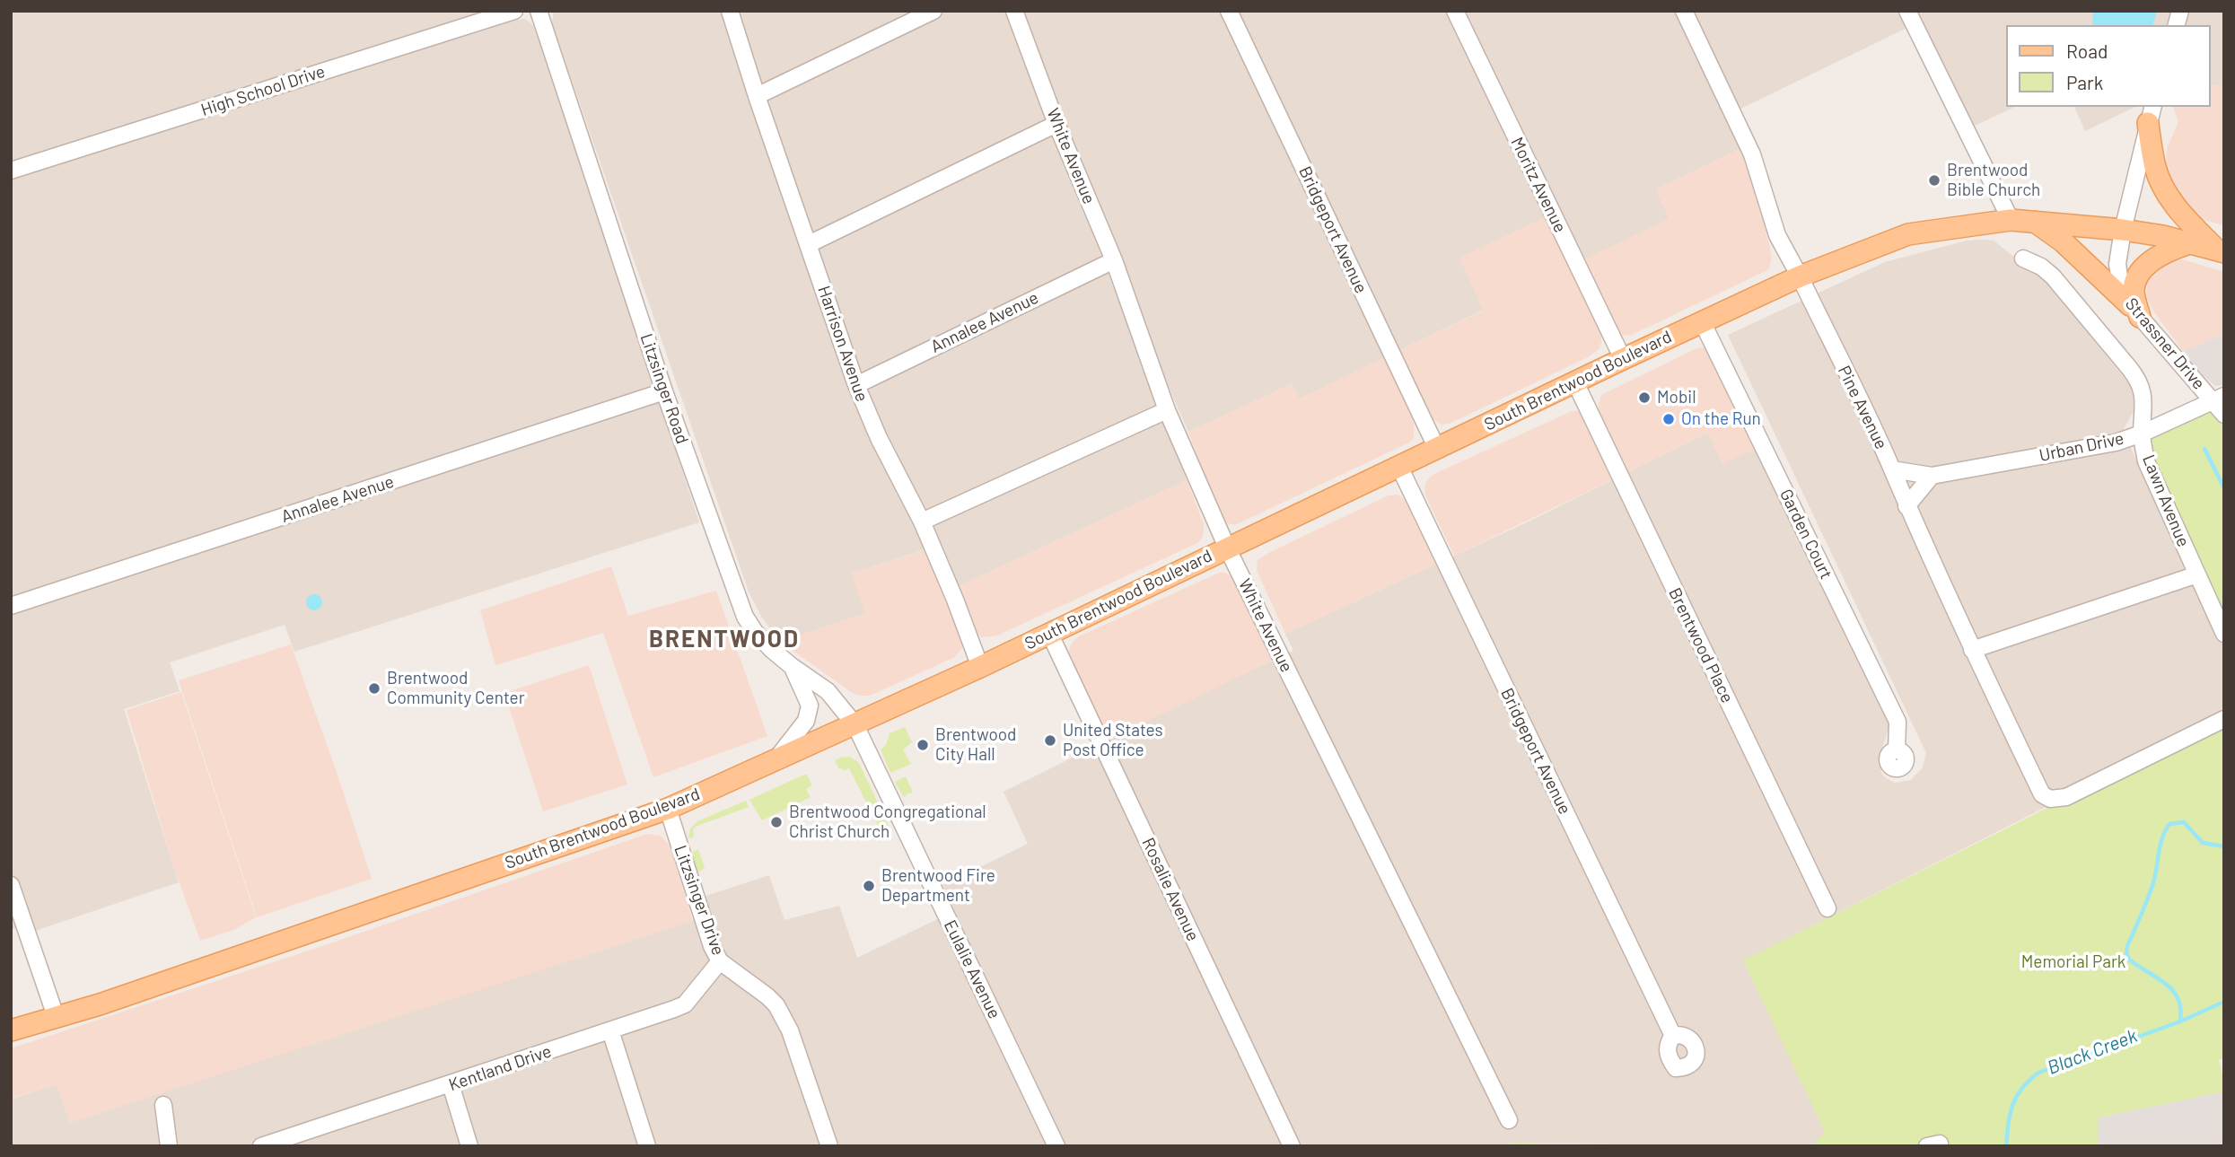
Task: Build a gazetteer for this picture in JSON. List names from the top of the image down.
{
  "streets": {
    "main road": ["South Brentwood Boulevard"],
    "street": [
      "High School Drive",
      "White Avenue",
      "Moritz Avenue",
      "Bridgeport Avenue",
      "Annalee Avenue",
      "Harrison Avenue",
      "Strassner Drive",
      "Litzsinger Road",
      "Pine Avenue",
      "Urban Drive",
      "Lawn Avenue",
      "Garden Court",
      "Brentwood Place",
      "Rosalie Avenue",
      "Litzsinger Drive",
      "Eulalie Avenue",
      "Kentland Drive"
    ]
  },
  "crossings": [
    ["White Avenue", "Annalee Avenue"],
    ["White Avenue", "South Brentwood Boulevard"],
    ["Moritz Avenue", "South Brentwood Boulevard"],
    ["Bridgeport Avenue", "South Brentwood Boulevard"],
    ["Annalee Avenue", "Harrison Avenue"],
    ["Annalee Avenue", "Litzsinger Road"],
    ["Harrison Avenue", "South Brentwood Boulevard"],
    ["Strassner Drive", "South Brentwood Boulevard"],
    ["Strassner Drive", "Urban Drive"],
    ["South Brentwood Boulevard", "Litzsinger Road"],
    ["South Brentwood Boulevard", "Pine Avenue"],
    ["South Brentwood Boulevard", "Garden Court"],
    ["South Brentwood Boulevard", "Brentwood Place"],
    ["South Brentwood Boulevard", "Rosalie Avenue"],
    ["South Brentwood Boulevard", "Litzsinger Drive"],
    ["South Brentwood Boulevard", "Eulalie Avenue"],
    ["Litzsinger Road", "Eulalie Avenue"],
    ["Pine Avenue", "Urban Drive"],
    ["Urban Drive", "Lawn Avenue"],
    ["Litzsinger Drive", "Kentland Drive"]
  ],
  "districts": ["BRENTWOOD"],
  "water": ["Black Creek"],
  "parks": ["Memorial Park"],
  "places": [
    "Brentwood Bible Church",
    "Mobil",
    "On the Run",
    "Brentwood Community Center",
    "United States Post Office",
    "Brentwood City Hall",
    "Brentwood Congregational Christ Church",
    "Brentwood Fire Department"
  ],
  "legend": ["Road", "Park"]
}
